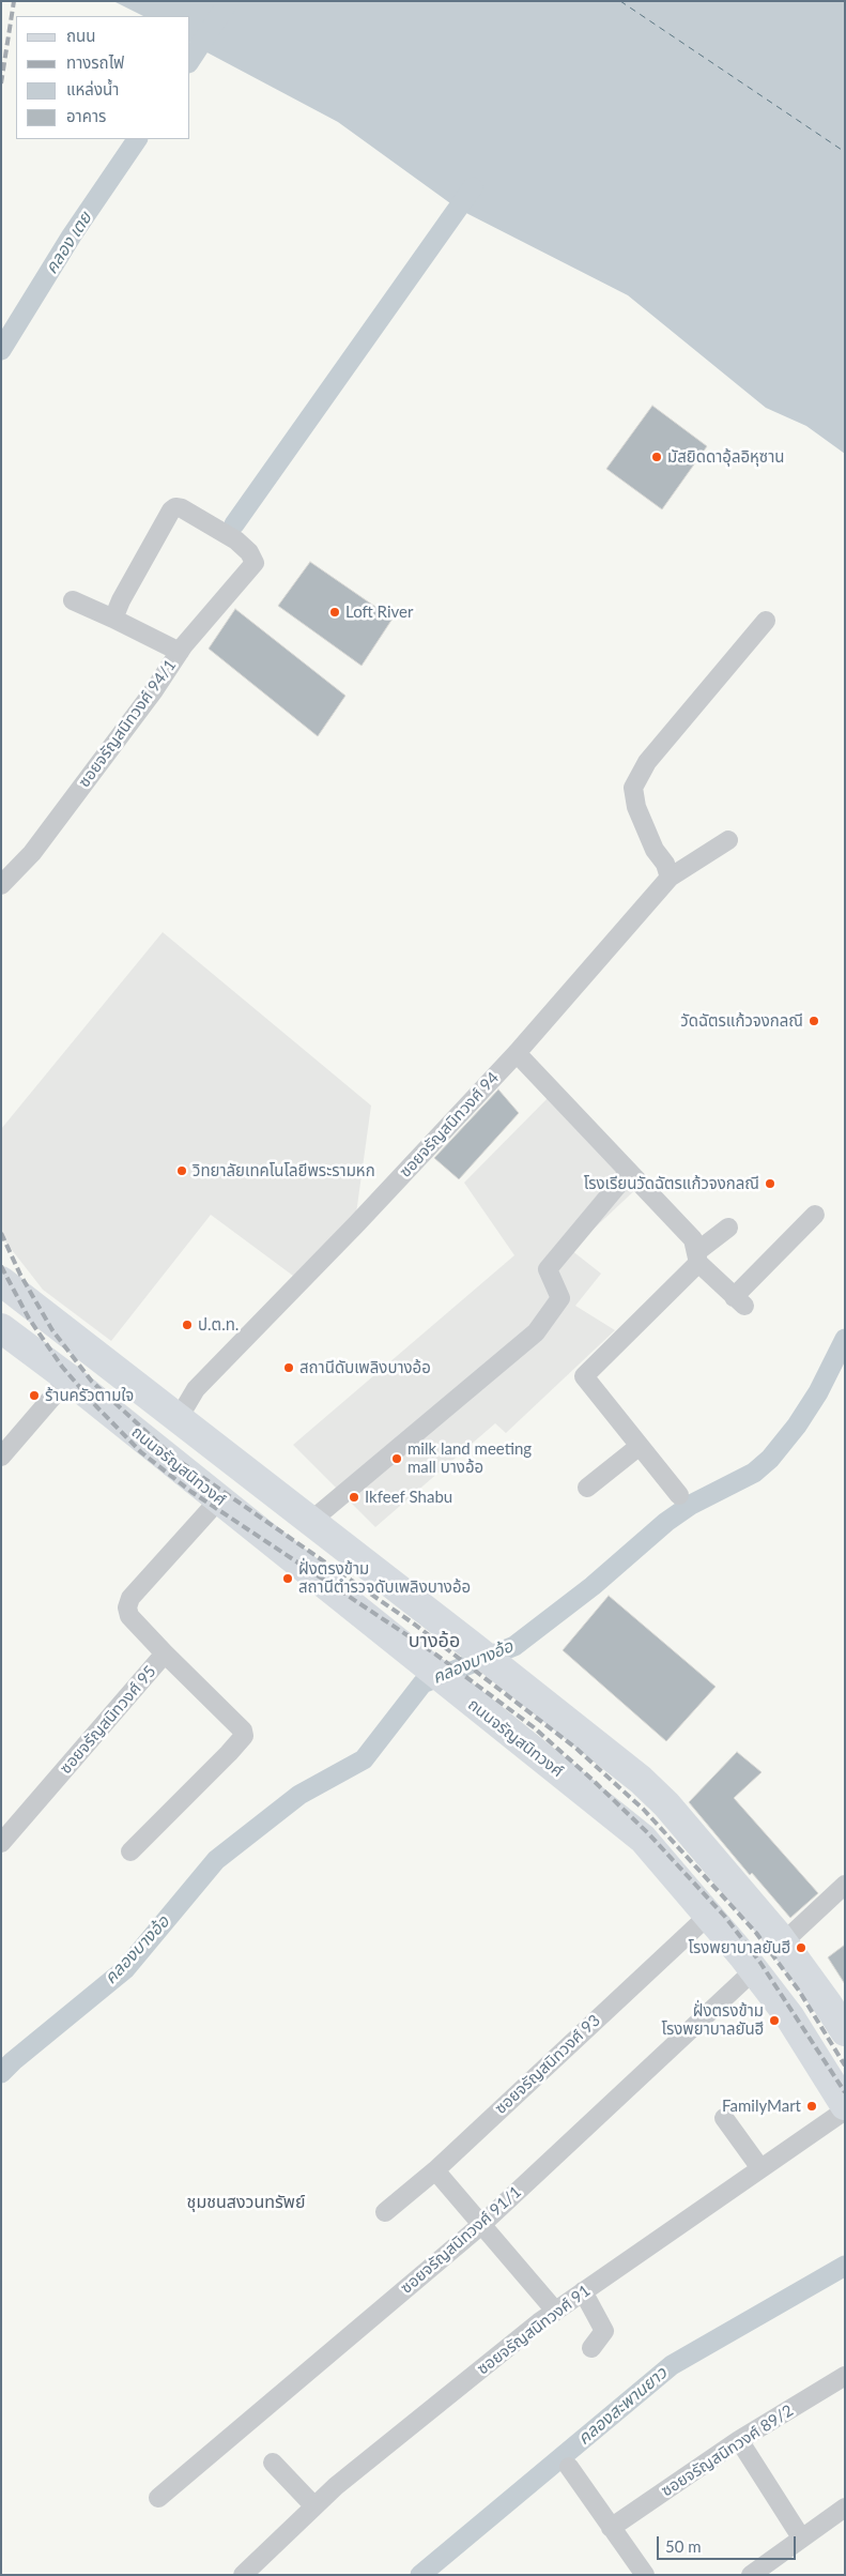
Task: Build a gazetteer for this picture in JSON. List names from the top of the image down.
{
  "streets": {
    "main road": ["ถนนจรัญสนิทวงศ์"],
    "street": [
      "ซอยจรัญสนิทวงศ์ 94/1",
      "ซอยจรัญสนิทวงศ์ 94",
      "ซอยจรัญสนิทวงศ์ 95",
      "ซอยจรัญสนิทวงศ์ 93",
      "ซอยจรัญสนิทวงศ์ 91/1",
      "ซอยจรัญสนิทวงศ์ 91",
      "ซอยจรัญสนิทวงศ์ 89/2"
    ]
  },
  "crossings": [
    ["ถนนจรัญสนิทวงศ์", "ซอยจรัญสนิทวงศ์ 95"],
    ["ถนนจรัญสนิทวงศ์", "ซอยจรัญสนิทวงศ์ 93"],
    ["ถนนจรัญสนิทวงศ์", "ซอยจรัญสนิทวงศ์ 91/1"]
  ],
  "districts": ["บางอ้อ", "ชุมชนสงวนทรัพย์"],
  "water": ["คลอง เตย", "คลองบางอ้อ", "คลองสะพานยาว"],
  "places": [
    "มัสยิดดาอุ้ลอิหุซาน",
    "Loft River",
    "วัดฉัตรแก้วจงกลณี",
    "วิทยาลัยเทคโนโลยีพระรามหก",
    "โรงเรียนวัดฉัตรแก้วจงกลณี",
    "ป.ต.ท.",
    "สถานีดับเพลิงบางอ้อ",
    "ร้านครัวตามใจ",
    "milk land meeting mall บางอ้อ",
    "Ikfeef Shabu",
    "ฝั่งตรงข้าม สถานีตำรวจดับเพลิงบางอ้อ",
    "โรงพยาบาลยันฮี",
    "ฝั่งตรงข้าม โรงพยาบาลยันฮี",
    "FamilyMart"
  ],
  "legend": [
    "ถนน",
    "ทางรถไฟ",
    "แหล่งน้ำ",
    "อาคาร"
  ],
  "scale_bar": "50 m"
}
